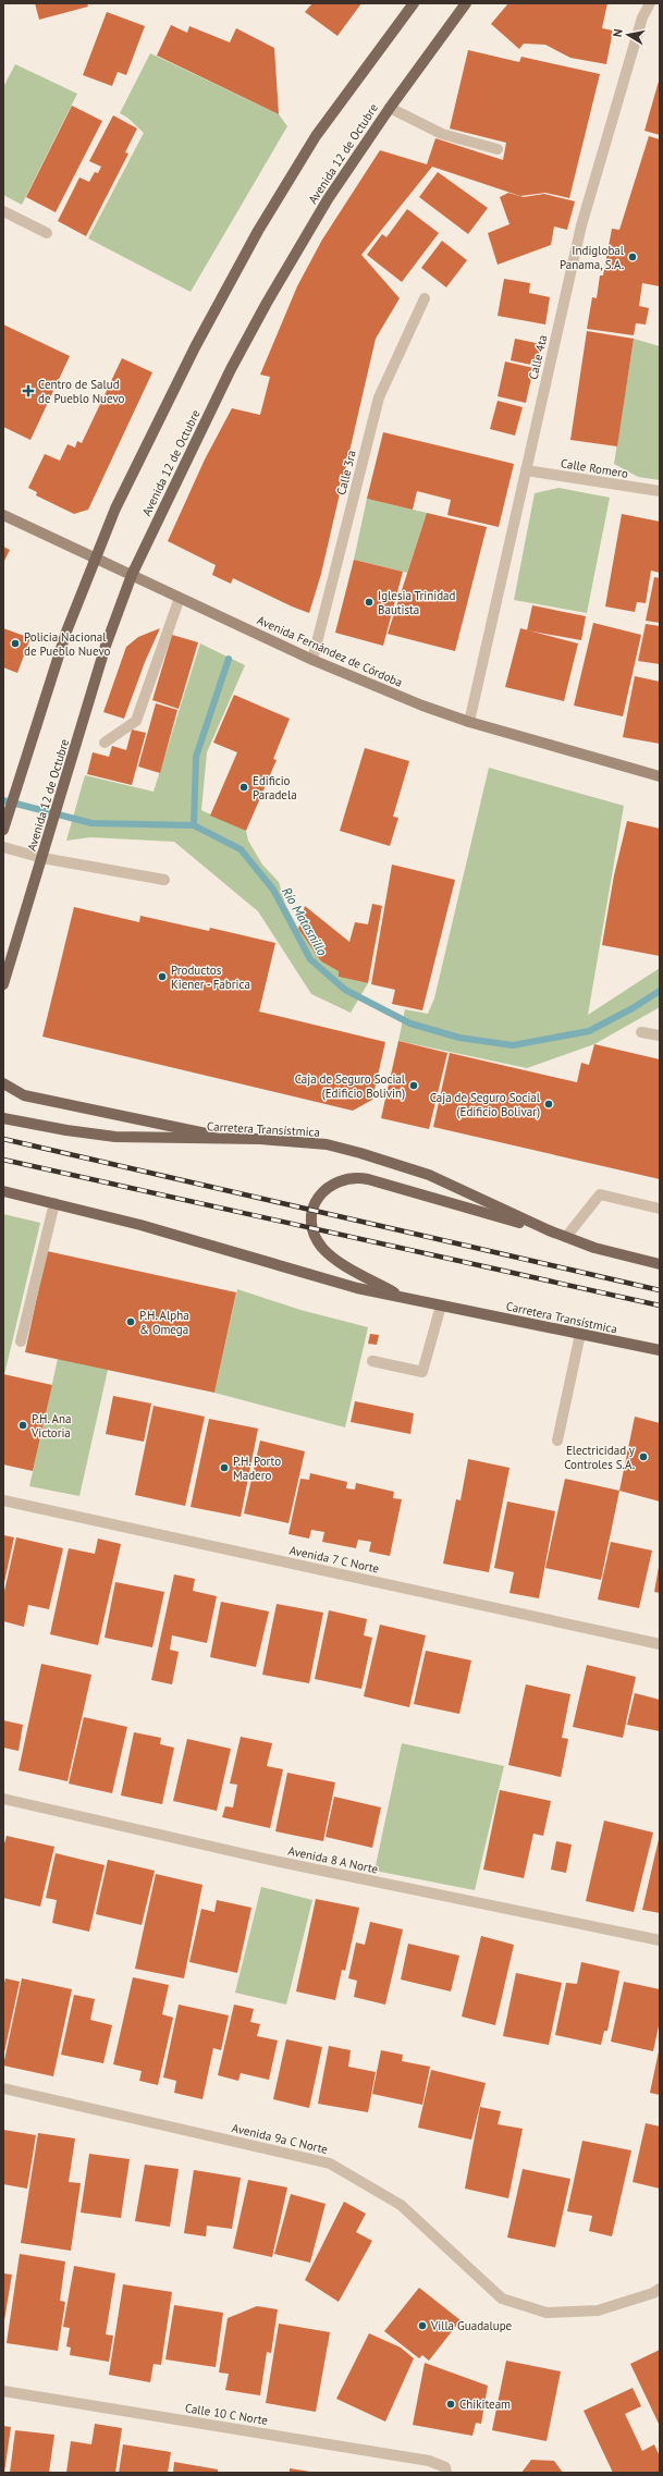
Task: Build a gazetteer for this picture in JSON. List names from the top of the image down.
{
  "streets": {
    "main road": ["Avenida 12 de Octubre", "Avenida Fernández de Córdoba", "Carretera Transístmica"],
    "street": [
      "Calle 4ta",
      "Calle Romero",
      "Calle 3ra",
      "Avenida 7 C Norte",
      "Avenida 8 A Norte",
      "Avenida 9a C Norte",
      "Calle 10 C Norte"
    ]
  },
  "crossings": [
    ["Avenida 12 de Octubre", "Avenida Fernández de Córdoba"],
    ["Calle 4ta", "Calle Romero"],
    ["Calle 4ta", "Avenida Fernández de Córdoba"],
    ["Calle 3ra", "Avenida Fernández de Córdoba"]
  ],
  "water": ["Río Matasnillo"],
  "places": {
    "other": [
      "Indiglobal Panama, S.A.",
      "Iglesia Trinidad Bautista",
      "Policia Nacional de Pueblo Nuevo",
      "Edificio Paradela",
      "Productos Kiener - Fabrica",
      "Caja de Seguro Social (Edificio Bolivin)",
      "Caja de Seguro Social (Edificio Bolivar)",
      "P.H. Alpha & Omega",
      "P.H. Ana Victoria",
      "Electricidad y Controles S.A.",
      "P.H. Porto Madero",
      "Villa Guadalupe",
      "Chikiteam"
    ],
    "health": ["Centro de Salud de Pueblo Nuevo"]
  },
  "north": "left"
}
